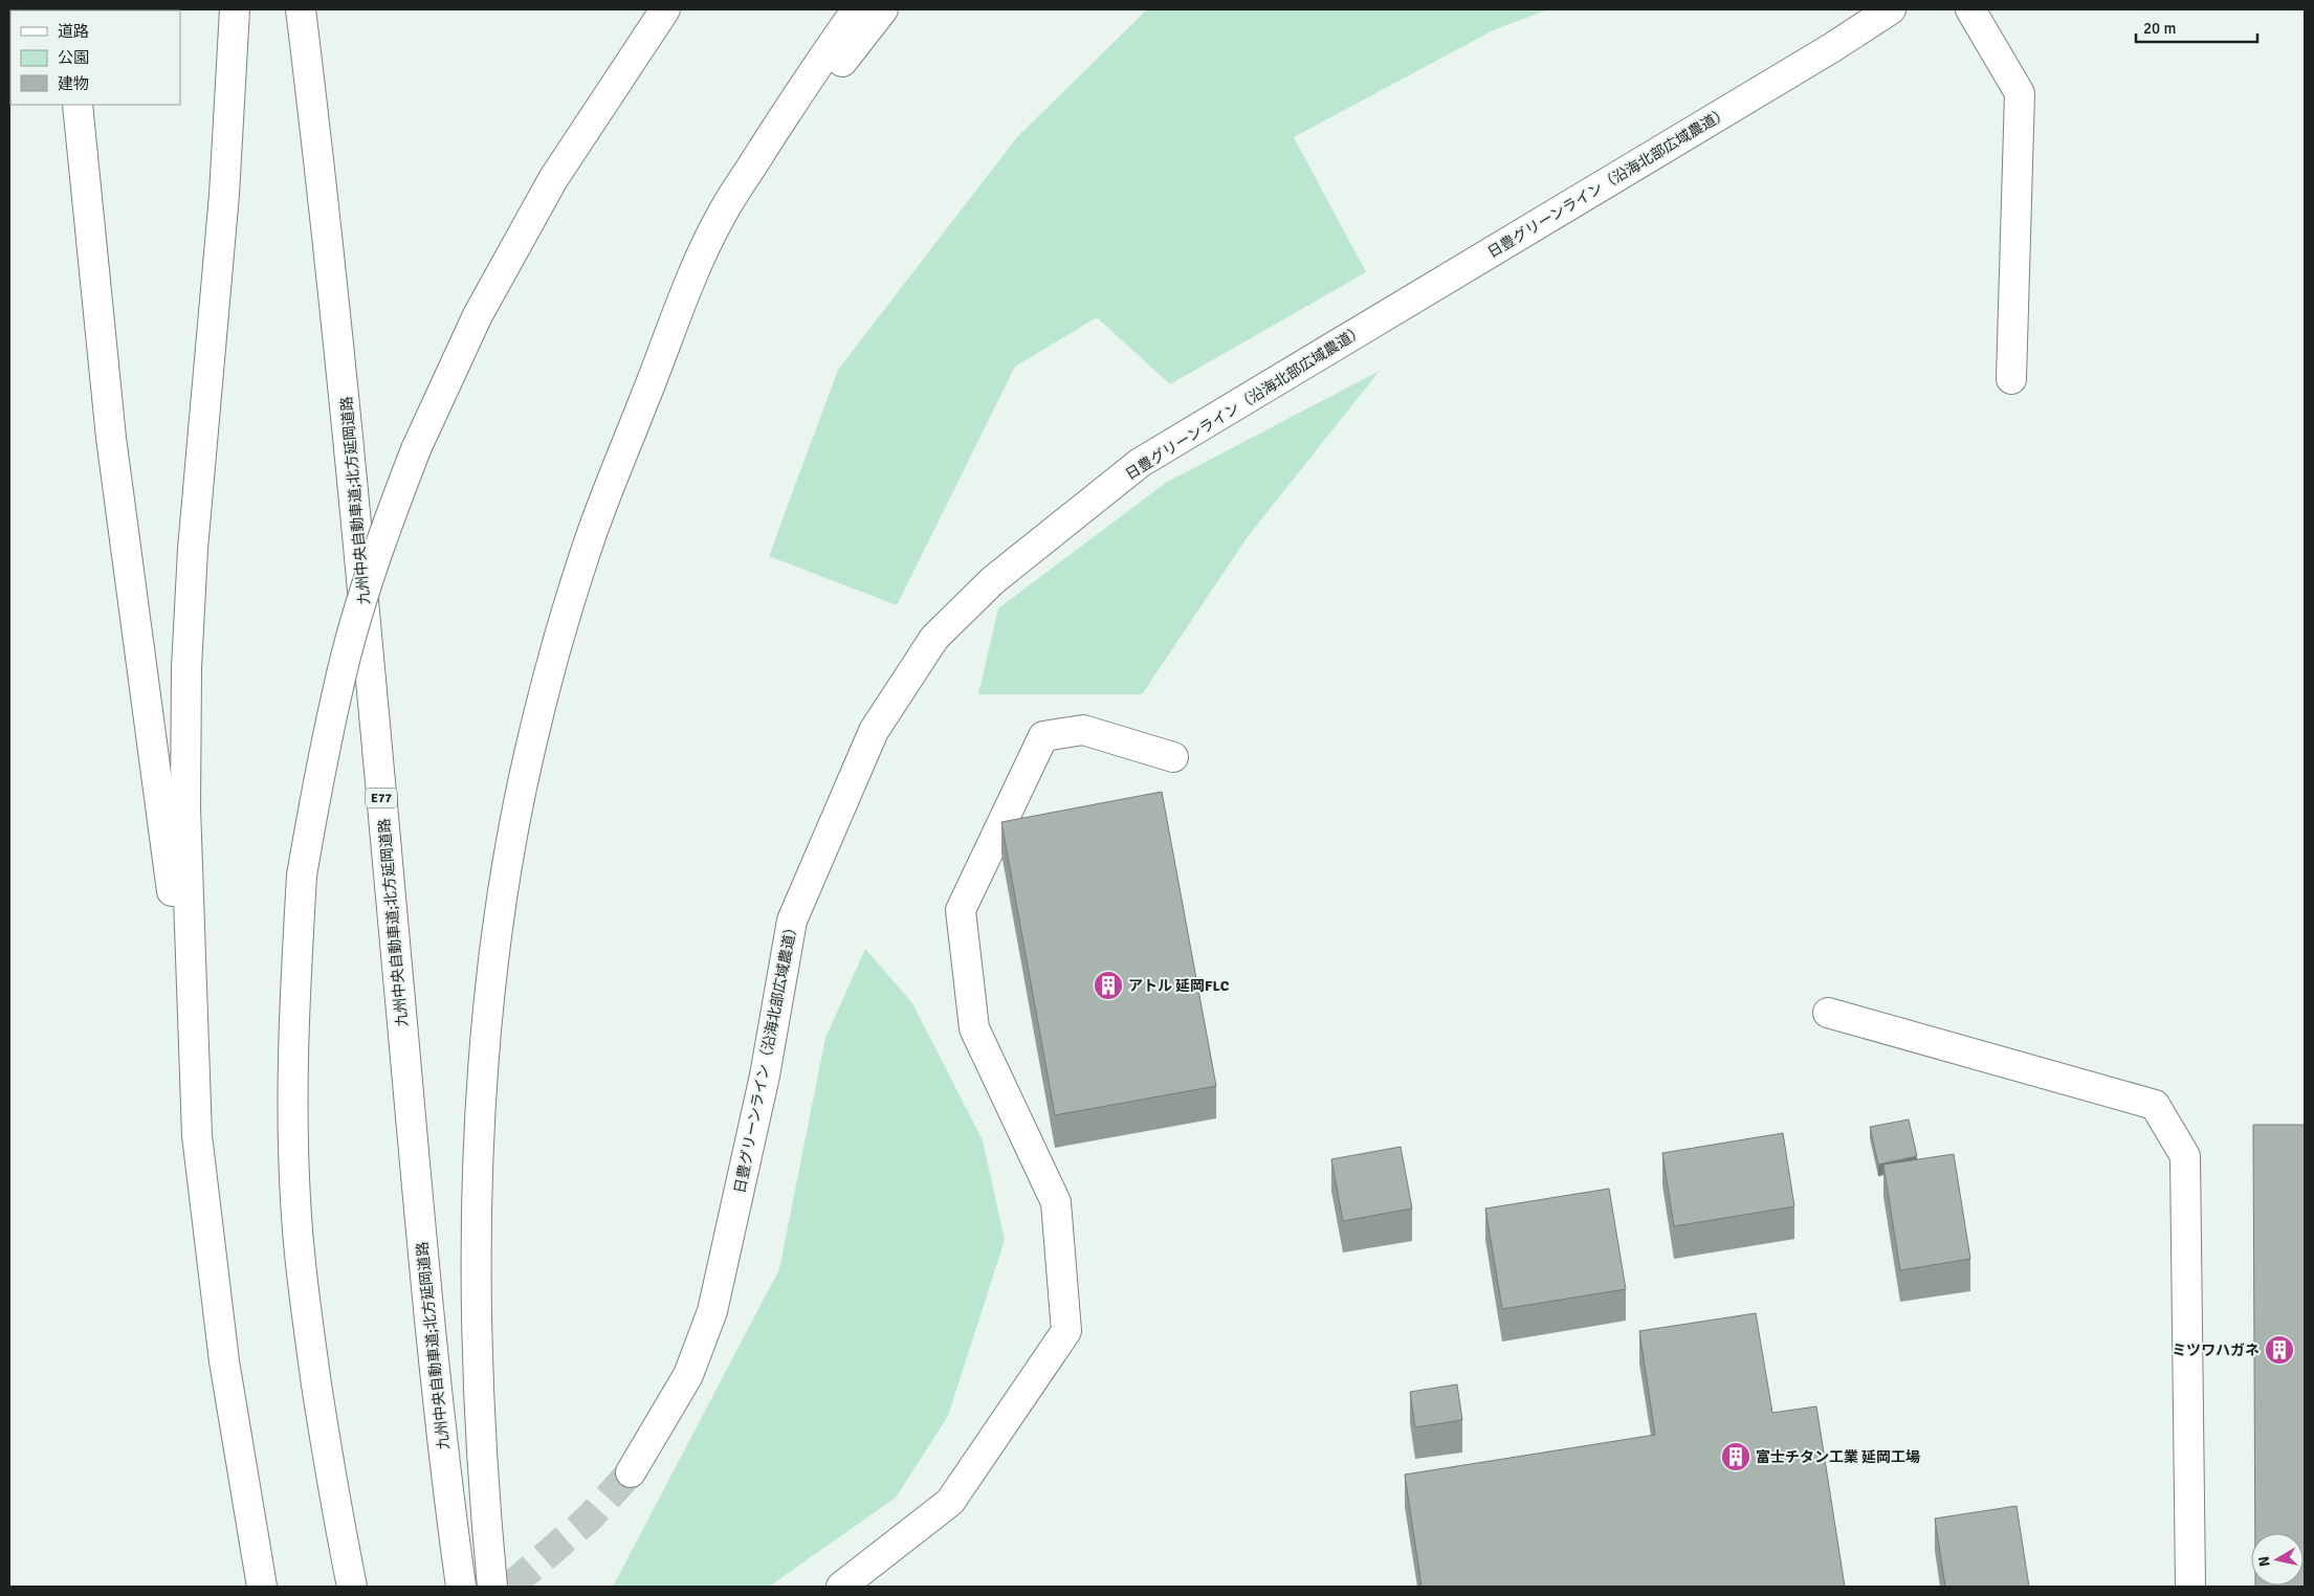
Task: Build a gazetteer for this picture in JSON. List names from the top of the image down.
{
  "streets": {
    "main road": ["日豊グリーンライン（沿海北部広域農道）", "九州中央自動車道;北方延岡道路", "E77"]
  },
  "places": {
    "building": ["アトル 延岡FLC", "ミツワハガネ", "富士チタン工業 延岡工場"]
  },
  "legend": ["道路", "公園", "建物"],
  "scale_bar": "20 m",
  "north": "left"
}
